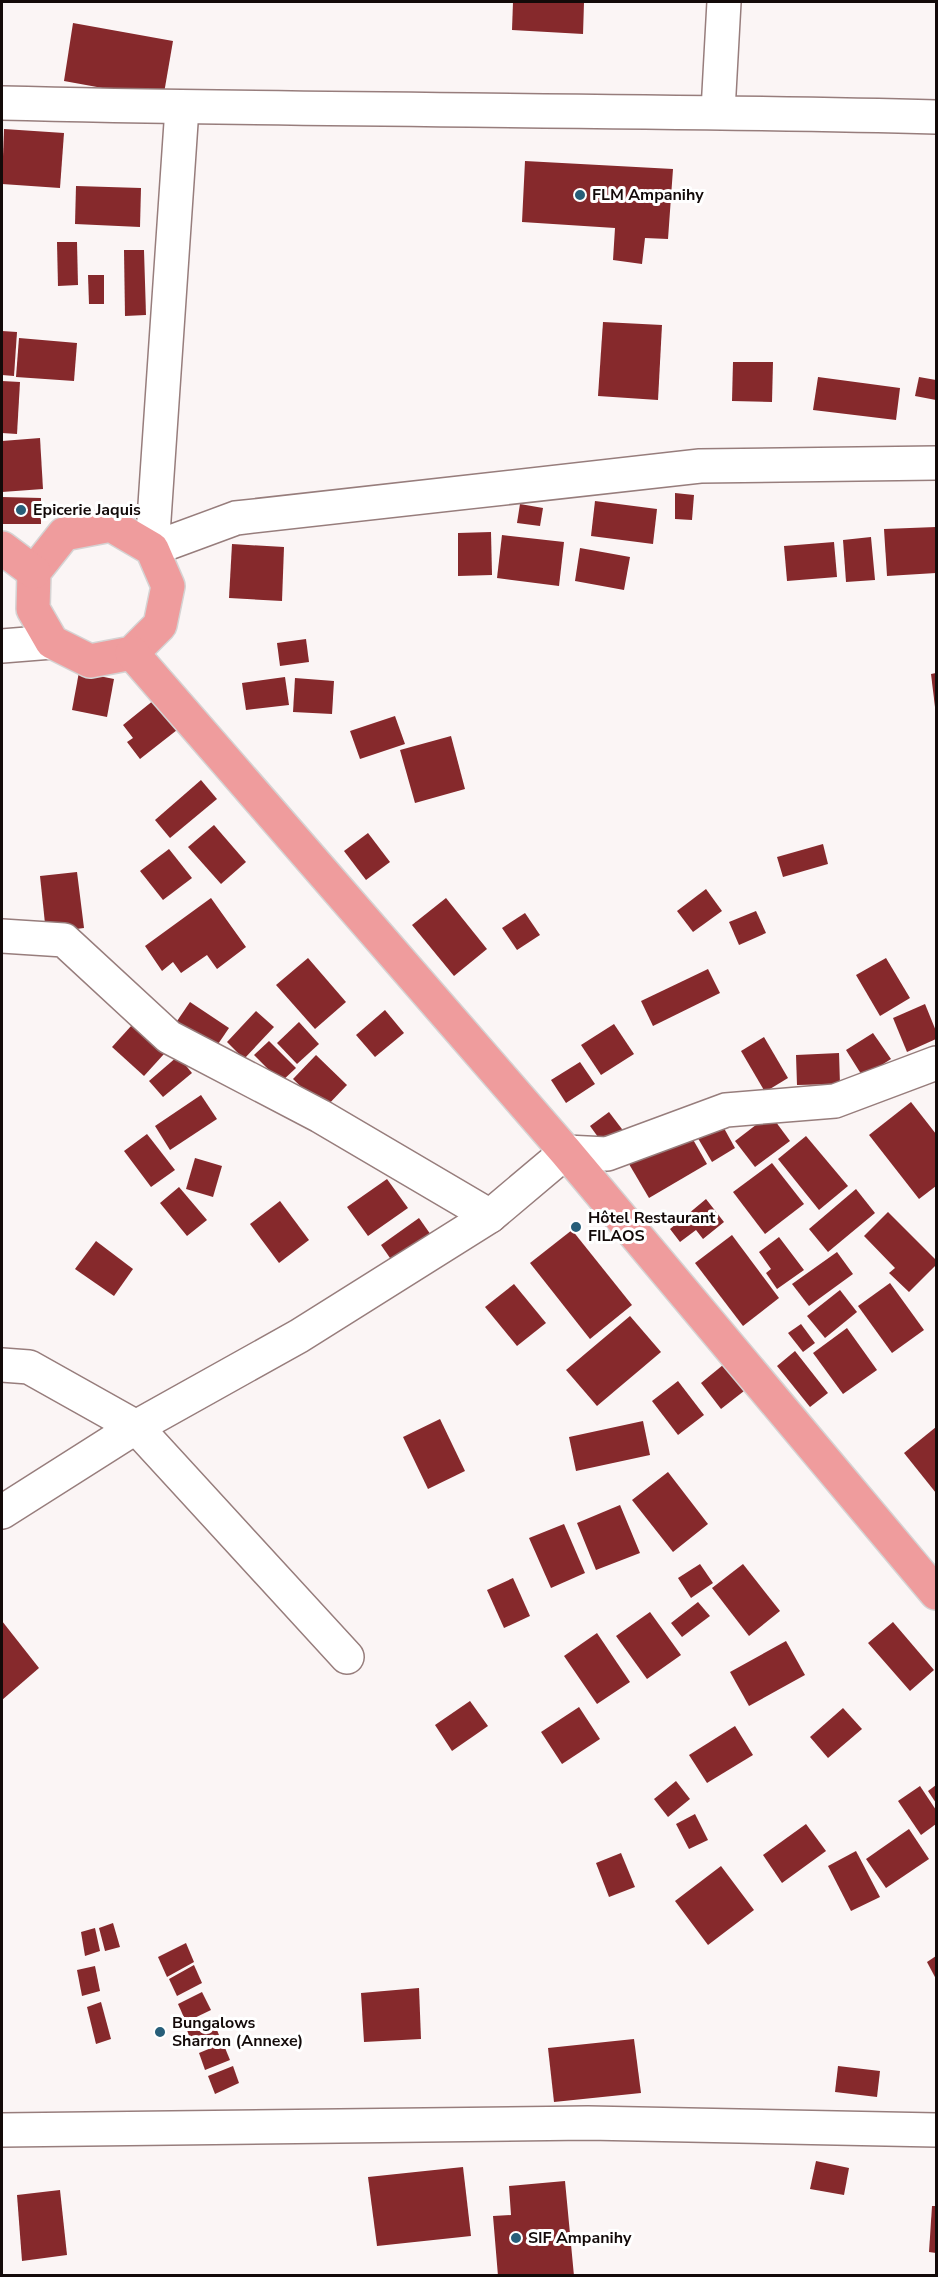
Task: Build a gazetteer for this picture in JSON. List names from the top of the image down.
{
  "places": [
    "FLM Ampanihy",
    "Epicerie Jaquis",
    "Hôtel Restaurant FILAOS",
    "Bungalows Sharron (Annexe)",
    "SIF Ampanihy"
  ]
}
